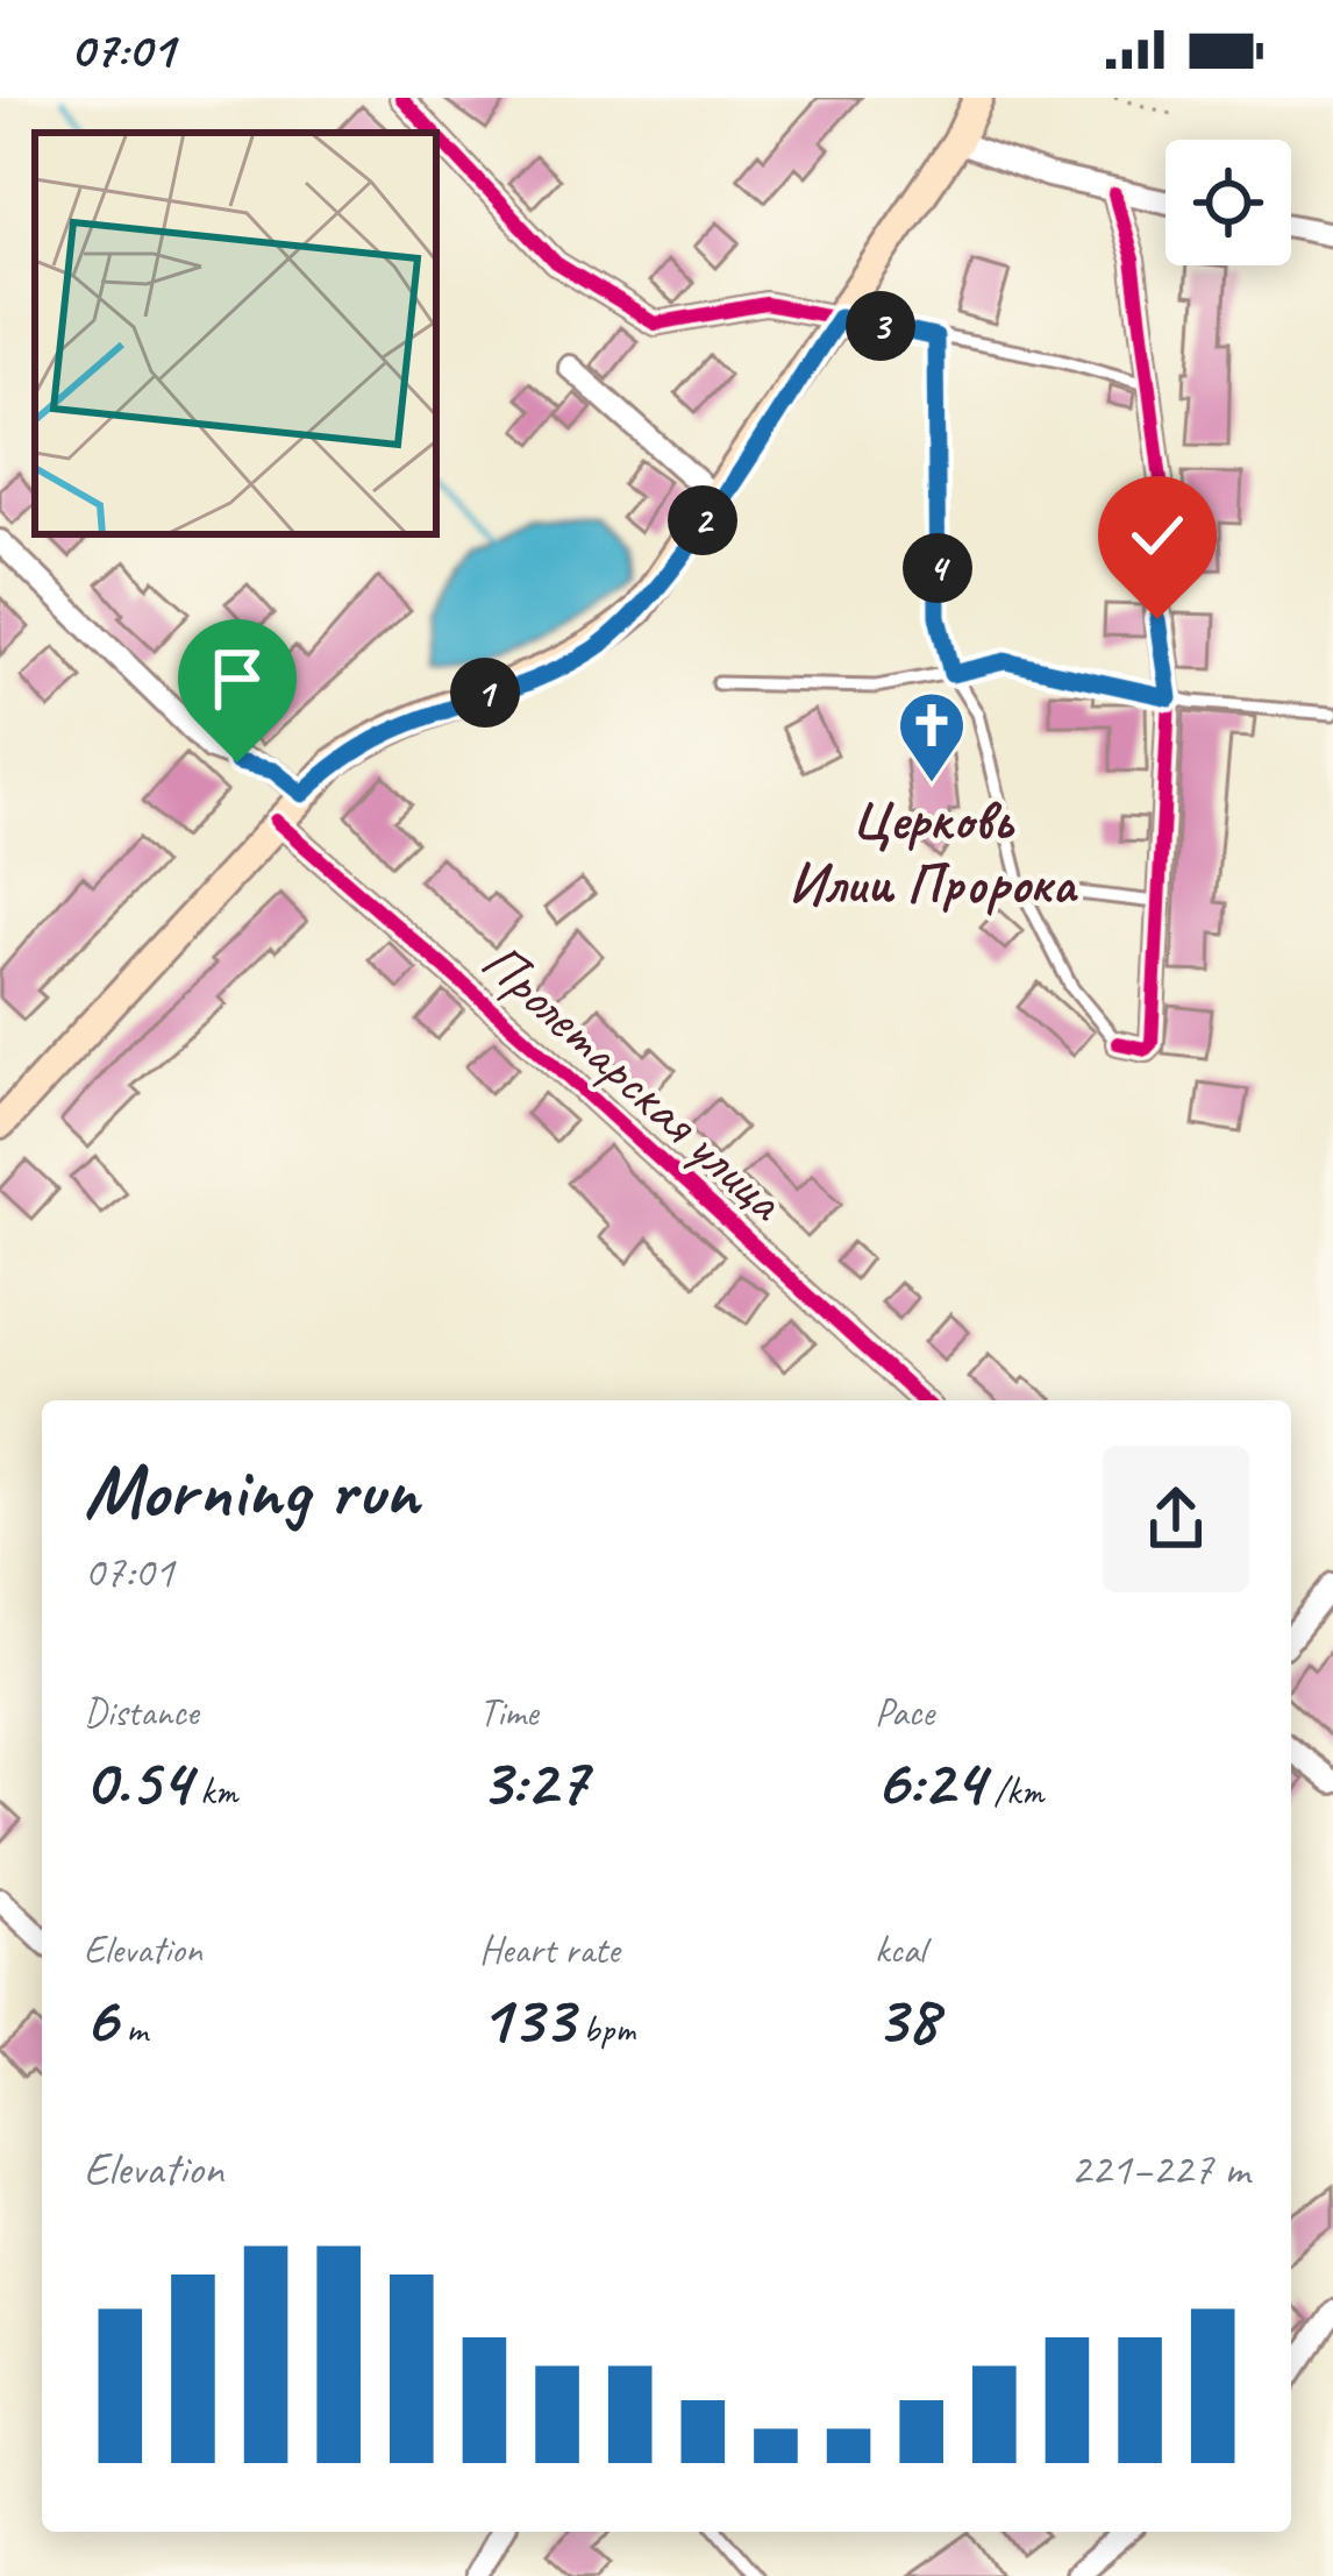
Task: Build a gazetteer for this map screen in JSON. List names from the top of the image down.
{
  "streets": {
    "street": ["Пролетарская улица"]
  },
  "places": {
    "church": ["Церковь Илии Пророка"]
  },
  "page": {
    "status": "07:01",
    "pins": [
      "3",
      "2",
      "4",
      "1"
    ],
    "heading": ["Morning run", "07:01"],
    "stats": [
      ["Distance", "0.54 km"],
      ["Time", "3:27"],
      ["Pace", "6:24 /km"],
      ["Elevation", "6 m"],
      ["Heart rate", "133 bpm"],
      ["kcal", "38"]
    ],
    "chart": ["Elevation", "221–227 m"]
  }
}
